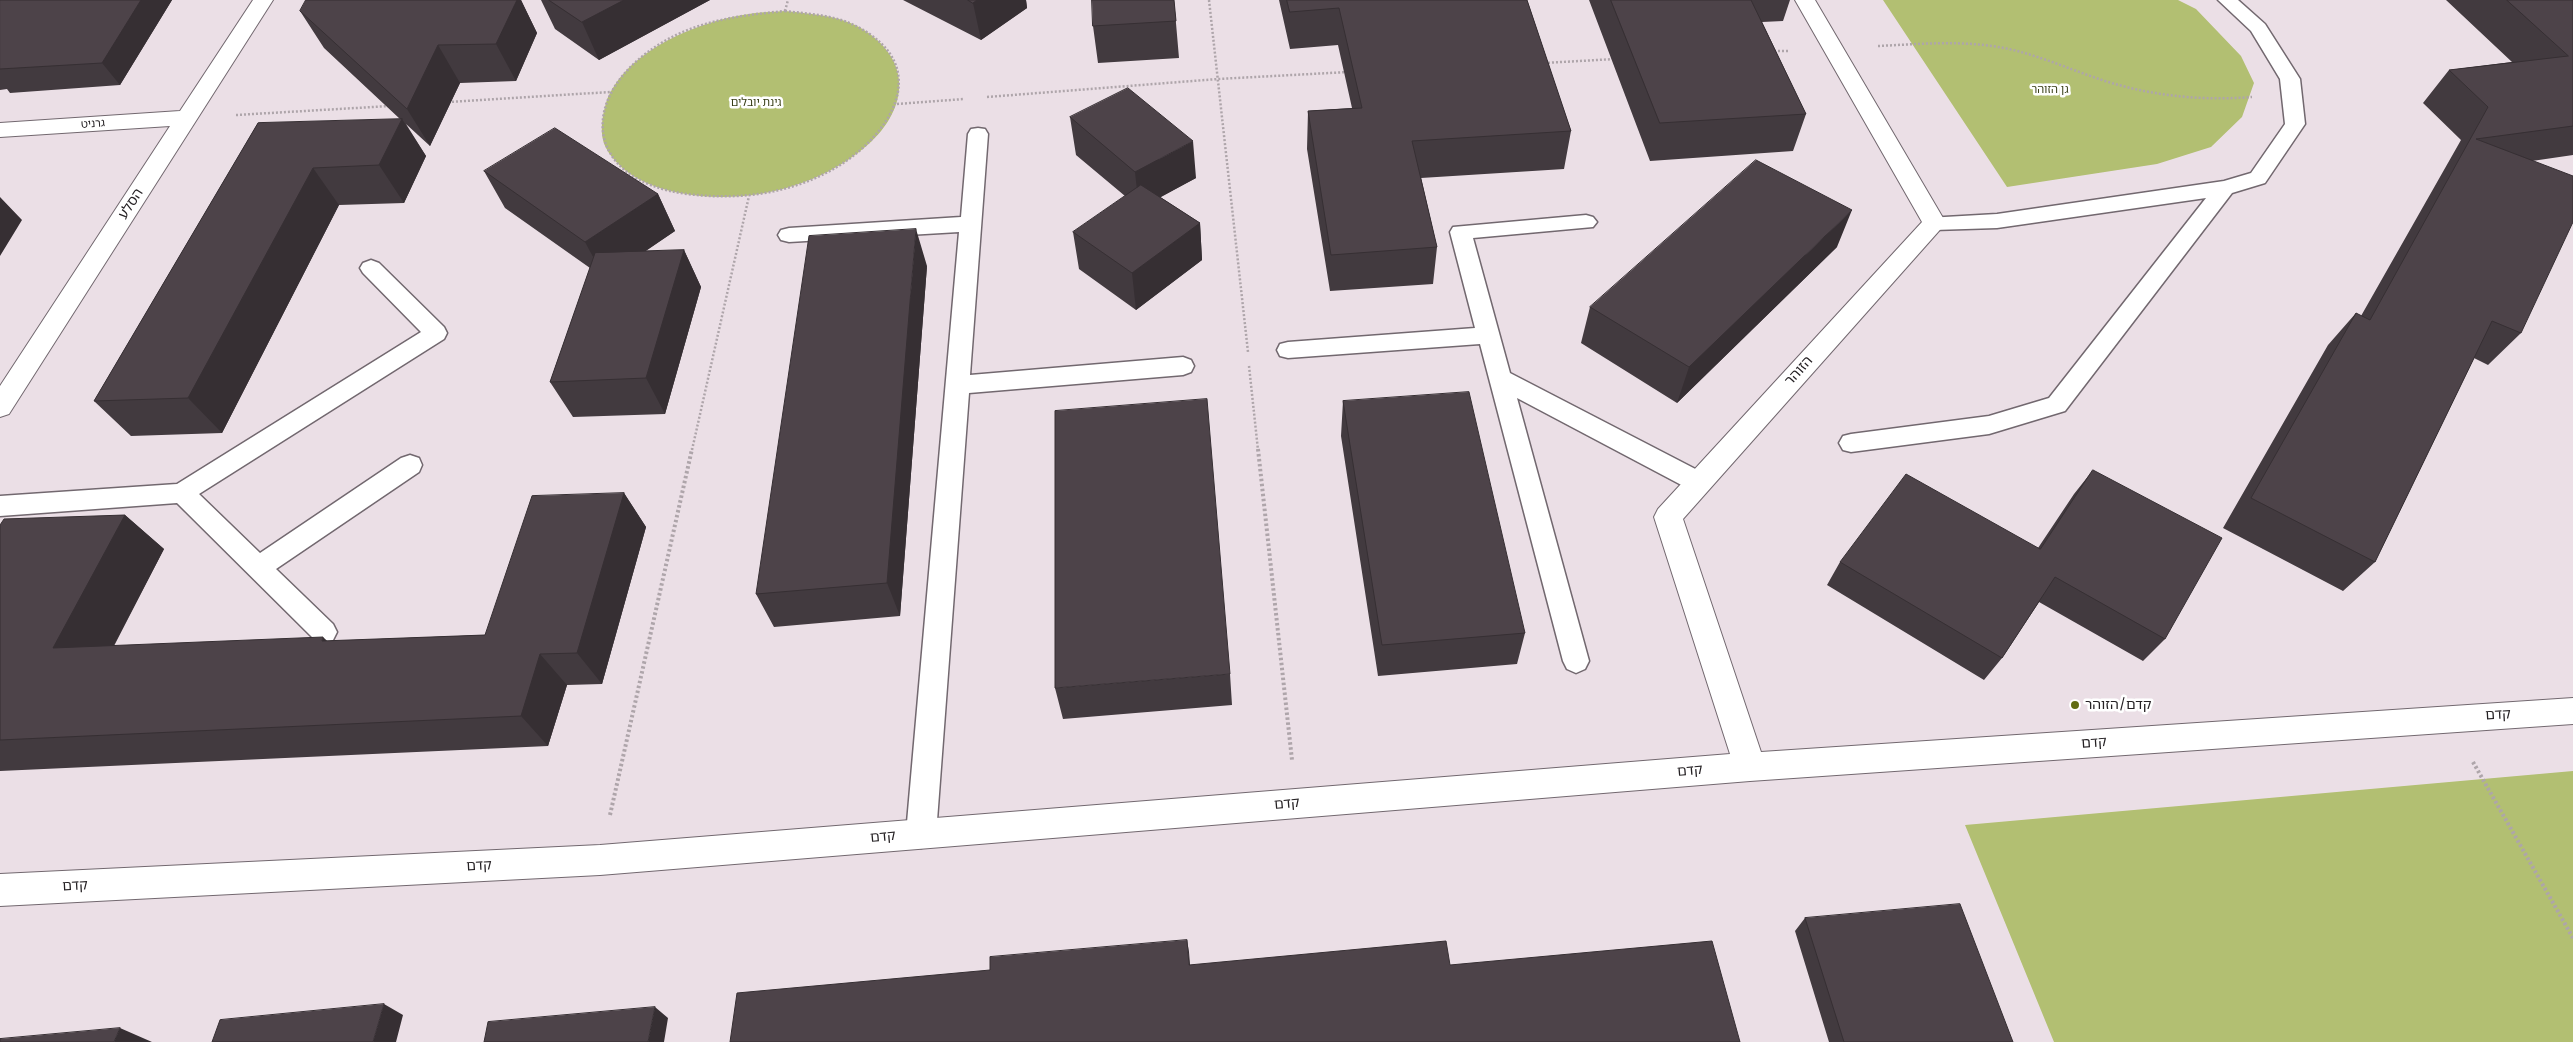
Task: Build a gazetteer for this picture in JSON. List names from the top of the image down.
{
  "streets": {
    "street": [
      "גרניט",
      "הסלע",
      "הזוהר",
      "קדם"
    ]
  },
  "crossings": [
    ["גרניט", "הסלע"],
    ["הזוהר", "קדם"]
  ],
  "parks": ["גן הזוהר", "גינת יובלים"],
  "places": ["קדם/הזוהר"]
}
